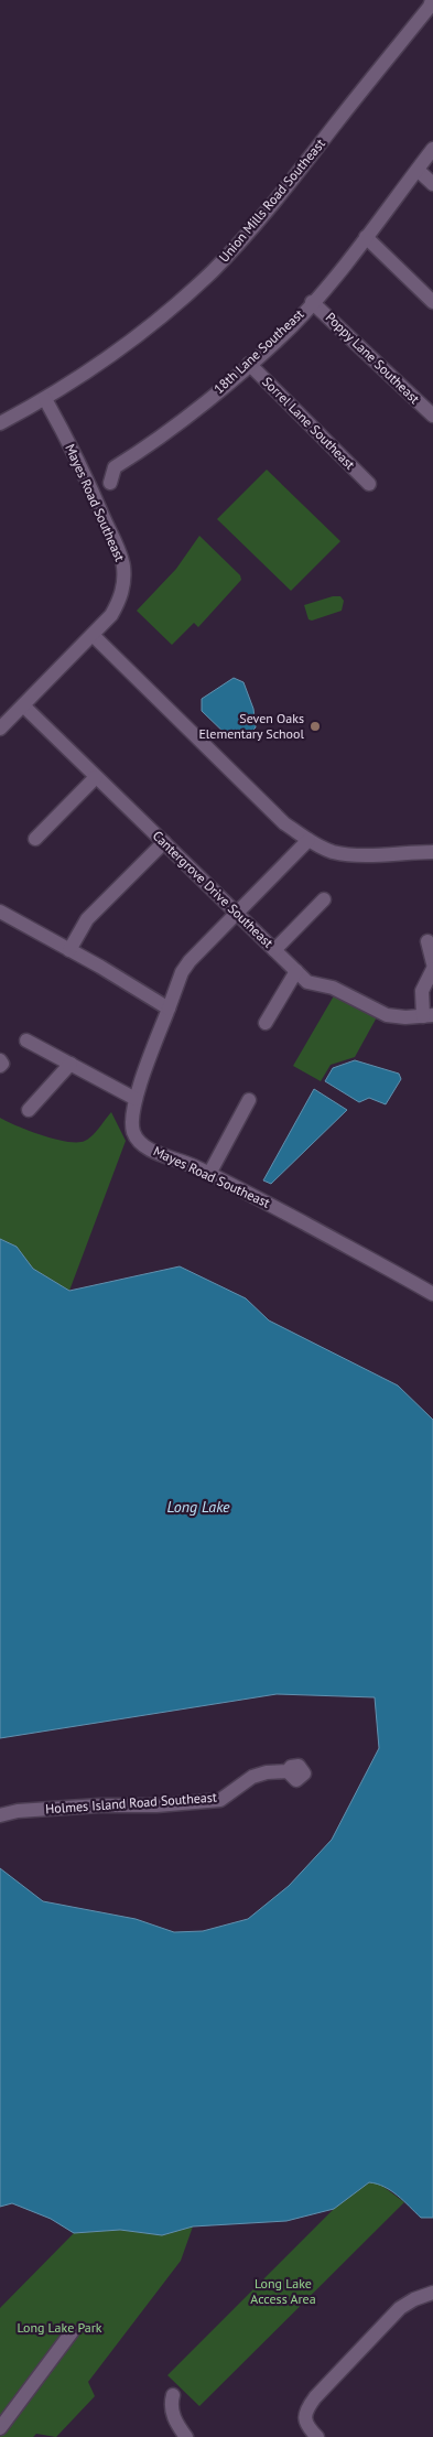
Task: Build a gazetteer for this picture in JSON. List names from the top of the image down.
{
  "streets": {
    "street": [
      "Union Mills Road Southeast",
      "18th Lane Southeast",
      "Poppy Lane Southeast",
      "Sorrel Lane Southeast",
      "Mayes Road Southeast",
      "Cantergrove Drive Southeast",
      "Holmes Island Road Southeast"
    ]
  },
  "crossings": [
    ["Union Mills Road Southeast", "Mayes Road Southeast"],
    ["18th Lane Southeast", "Poppy Lane Southeast"],
    ["18th Lane Southeast", "Sorrel Lane Southeast"],
    ["Mayes Road Southeast", "Cantergrove Drive Southeast"]
  ],
  "water": ["Long Lake"],
  "parks": ["Long Lake Access Area", "Long Lake Park"],
  "places": ["Seven Oaks Elementary School"]
}
